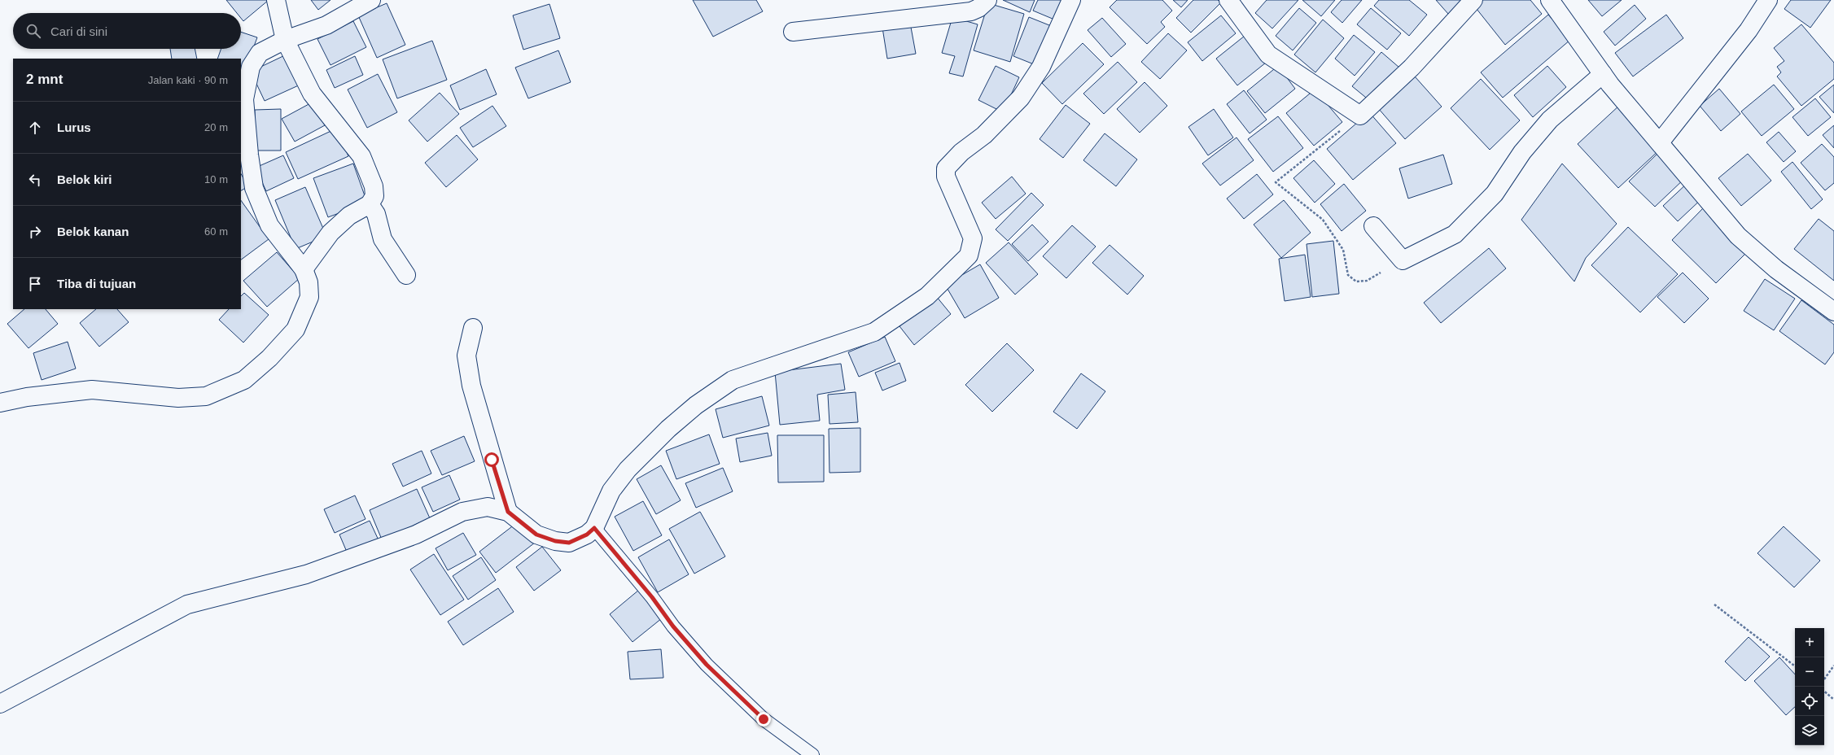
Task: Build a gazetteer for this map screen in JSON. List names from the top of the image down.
{
  "page": {
    "search": "Cari di sini",
    "heading": ["2 mnt", "Jalan kaki · 90 m"],
    "list": [
      ["Lurus", "20 m"],
      ["Belok kiri", "10 m"],
      ["Belok kanan", "60 m"],
      "Tiba di tujuan"
    ],
    "map_buttons": ["+", "−"]
  }
}
